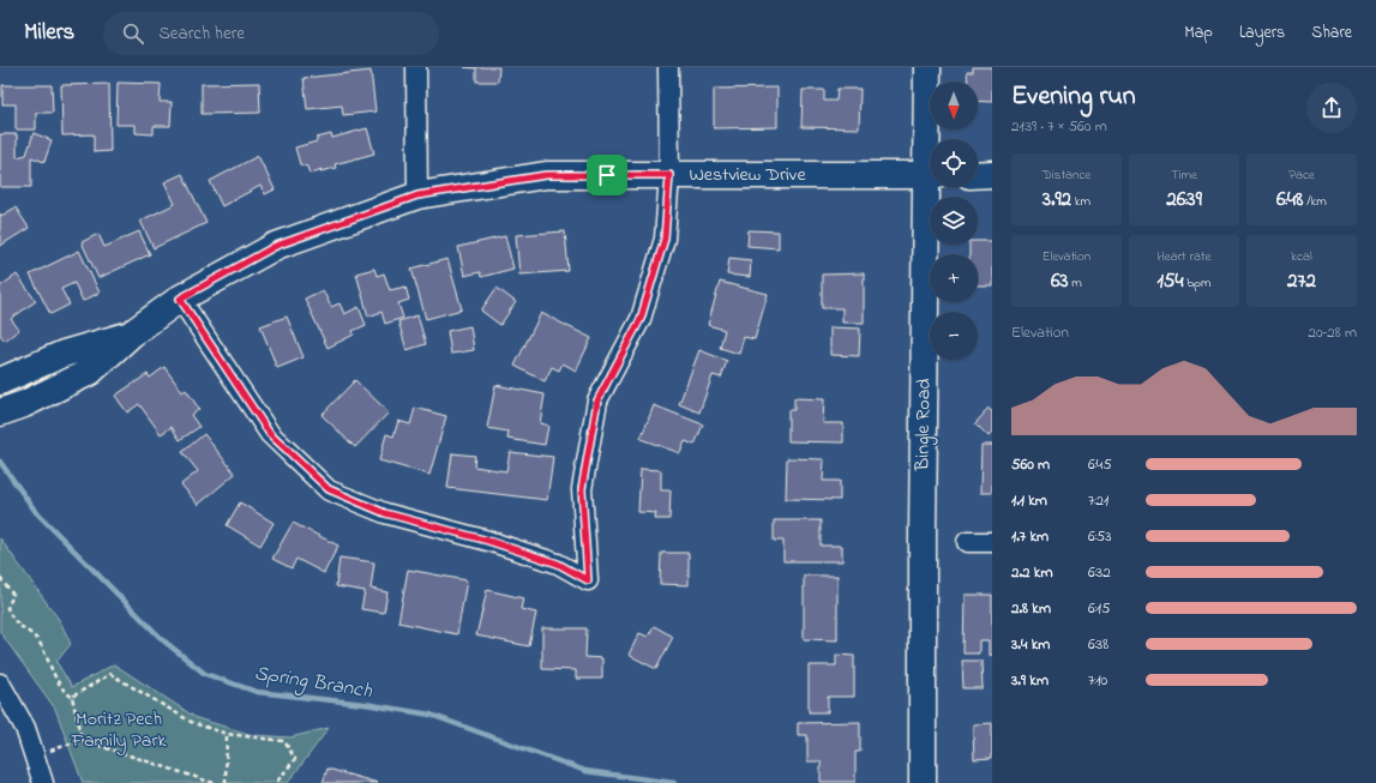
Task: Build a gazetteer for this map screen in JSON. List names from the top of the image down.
{
  "streets": {
    "main road": ["Westview Drive", "Bingle Road"]
  },
  "water": ["Spring Branch"],
  "parks": ["Moritz Pech Family Park"],
  "north": "bottom",
  "page": {
    "header": "Milers",
    "search": "Search here",
    "nav": ["Map", "Layers", "Share"],
    "heading": ["Evening run", "21:39 · 7 × 560 m"],
    "map_buttons": ["+", "−"],
    "stats": [
      ["Distance", "3.92 km"],
      ["Time", "26:39"],
      ["Pace", "6:48 /km"],
      ["Elevation", "63 m"],
      ["Heart rate", "154 bpm"],
      ["kcal", "272"]
    ],
    "chart": ["Elevation", "20–28 m"],
    "list": [
      {
        "name": "560 m",
        "note": "6:45"
      },
      {
        "name": "1.1 km",
        "note": "7:21"
      },
      {
        "name": "1.7 km",
        "note": "6:53"
      },
      {
        "name": "2.2 km",
        "note": "6:32"
      },
      {
        "name": "2.8 km",
        "note": "6:15"
      },
      {
        "name": "3.4 km",
        "note": "6:38"
      },
      {
        "name": "3.9 km",
        "note": "7:10"
      }
    ]
  }
}
